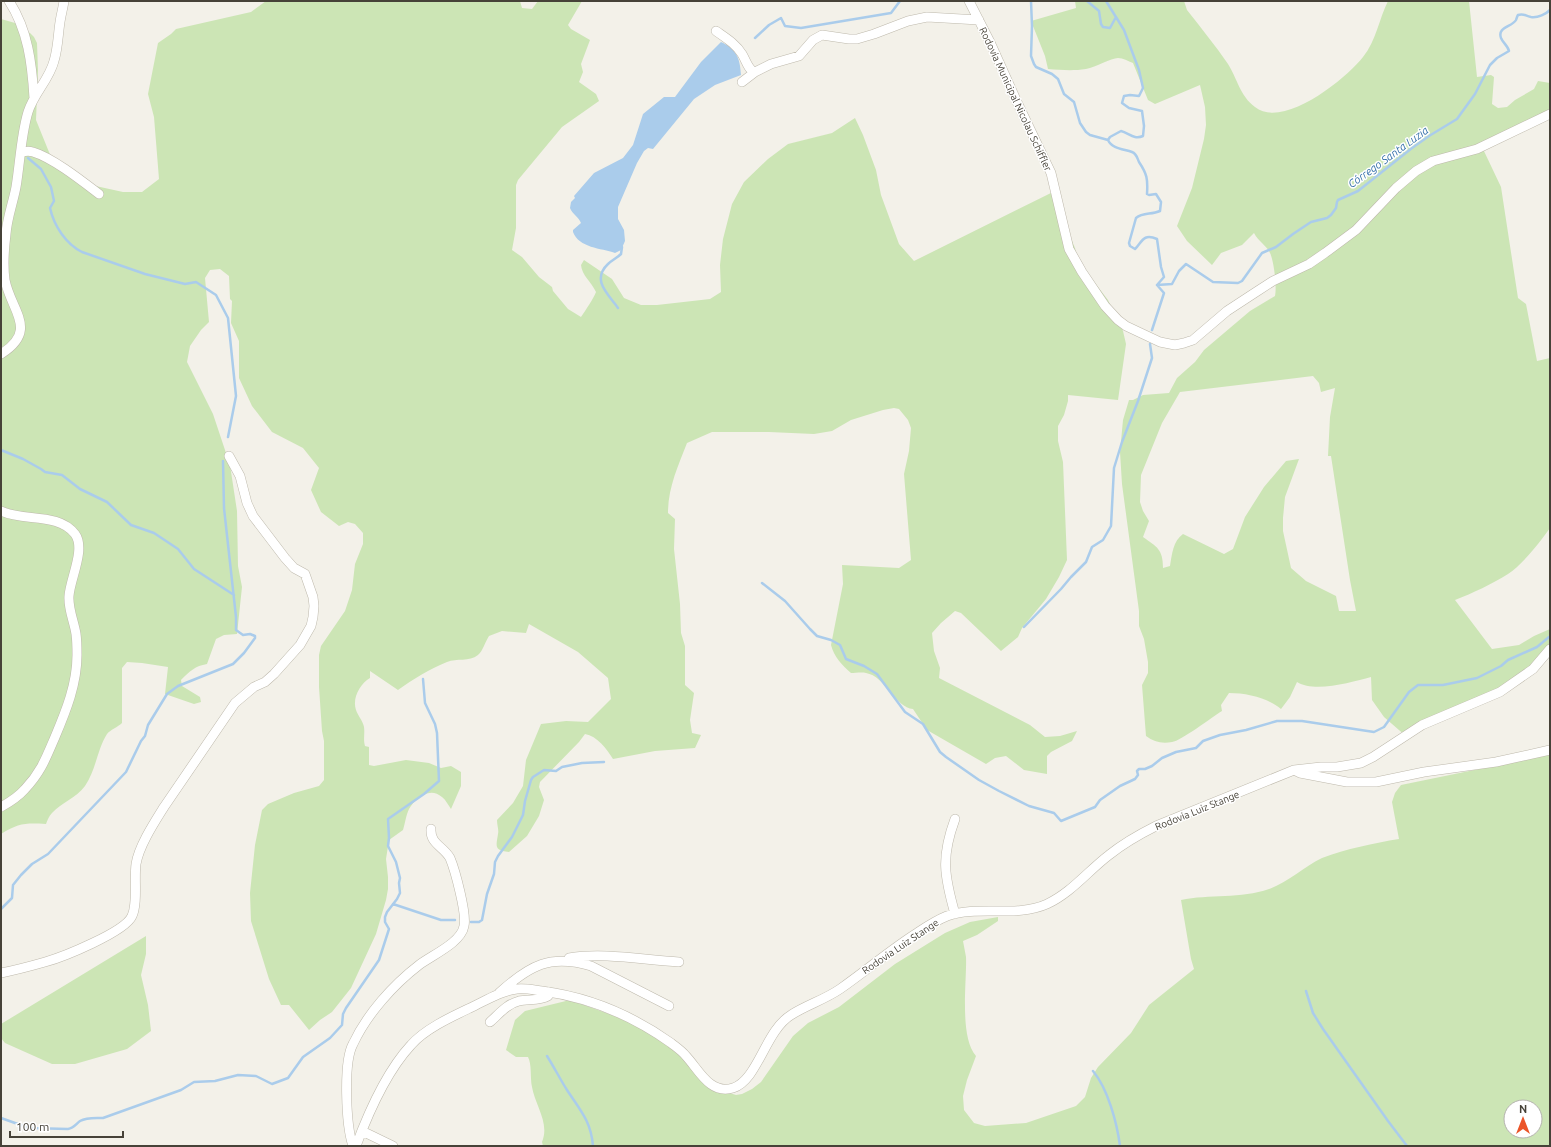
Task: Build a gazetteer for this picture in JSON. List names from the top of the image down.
{
  "streets": {
    "street": ["Rodovia Municipal Nicolau Schiffler", "Rodovia Luiz Stange"]
  },
  "water": ["Córrego Santa Luzia"],
  "scale_bar": "100 m",
  "north": "top"
}
